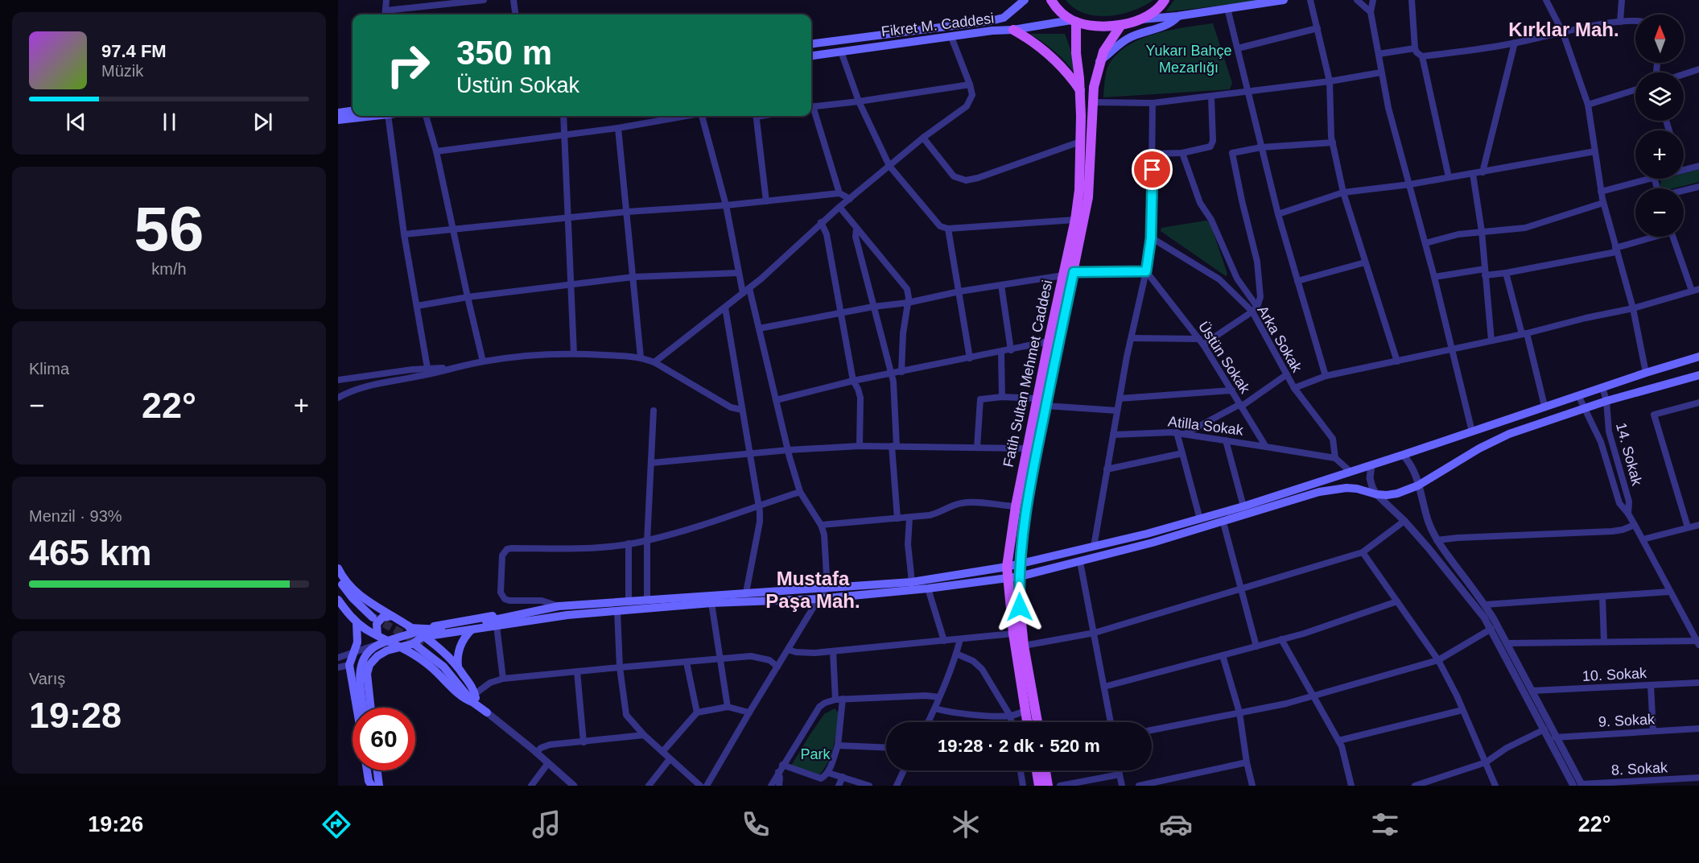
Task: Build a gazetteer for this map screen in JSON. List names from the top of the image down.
{
  "streets": {
    "main road": ["Fikret M. Caddesi", "Fatih Sultan Mehmet Caddesi"],
    "street": [
      "Arka Sokak",
      "Üstün Sokak",
      "Atilla Sokak",
      "14. Sokak",
      "10. Sokak",
      "9. Sokak",
      "8. Sokak"
    ]
  },
  "crossings": [
    ["Fikret M. Caddesi", "Fatih Sultan Mehmet Caddesi"],
    ["Üstün Sokak", "Atilla Sokak"]
  ],
  "districts": ["Kırklar Mah.", "Mustafa Paşa Mah."],
  "parks": ["Yukarı Bahçe Mezarlığı", "Park"],
  "north": "top",
  "page": {
    "map_buttons": ["+", "−"],
    "turn": ["350 m", "Üstün Sokak"],
    "song": ["97.4 FM", "Müzik"],
    "tile": [
      ["56", "km/h"],
      "Klima",
      ["Menzil · 93%", "465 km"],
      ["Varış", "19:28"]
    ],
    "heat": ["−", "22°", "+"],
    "limit": "60",
    "trip": "19:28 · 2 dk · 520 m",
    "tabs": ["19:26", "22°"]
  }
}
